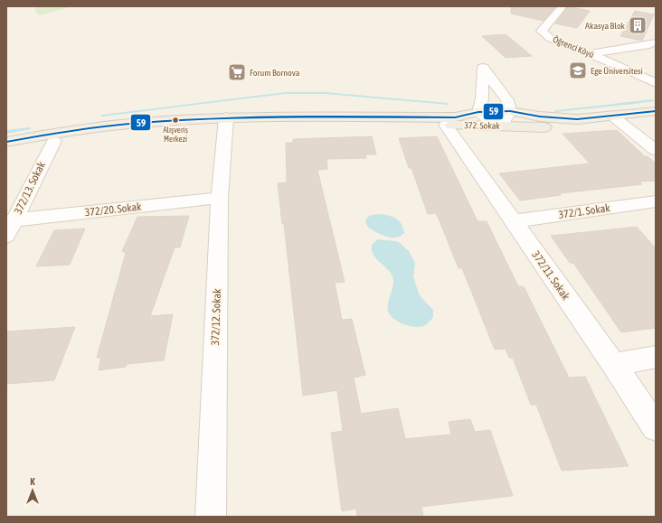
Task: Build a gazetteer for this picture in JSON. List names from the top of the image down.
{
  "streets": {
    "main road": ["372. Sokak"],
    "street": [
      "Öğrenci Köyü",
      "372/13. Sokak",
      "372/20. Sokak",
      "372/1. Sokak",
      "372/11. Sokak",
      "372/12. Sokak"
    ]
  },
  "crossings": [
    ["372. Sokak", "372/13. Sokak"],
    ["372. Sokak", "372/11. Sokak"],
    ["372. Sokak", "372/12. Sokak"],
    ["372/13. Sokak", "372/20. Sokak"],
    ["372/20. Sokak", "372/12. Sokak"],
    ["372/1. Sokak", "372/11. Sokak"]
  ],
  "places": {
    "building": ["Akasya Blok"],
    "school or university": ["Ege Üniversitesi"],
    "supermarket": ["Forum Bornova"],
    "other": ["Alışveriş Merkezi"]
  },
  "lines": ["transit line 59"],
  "north": "top"
}
